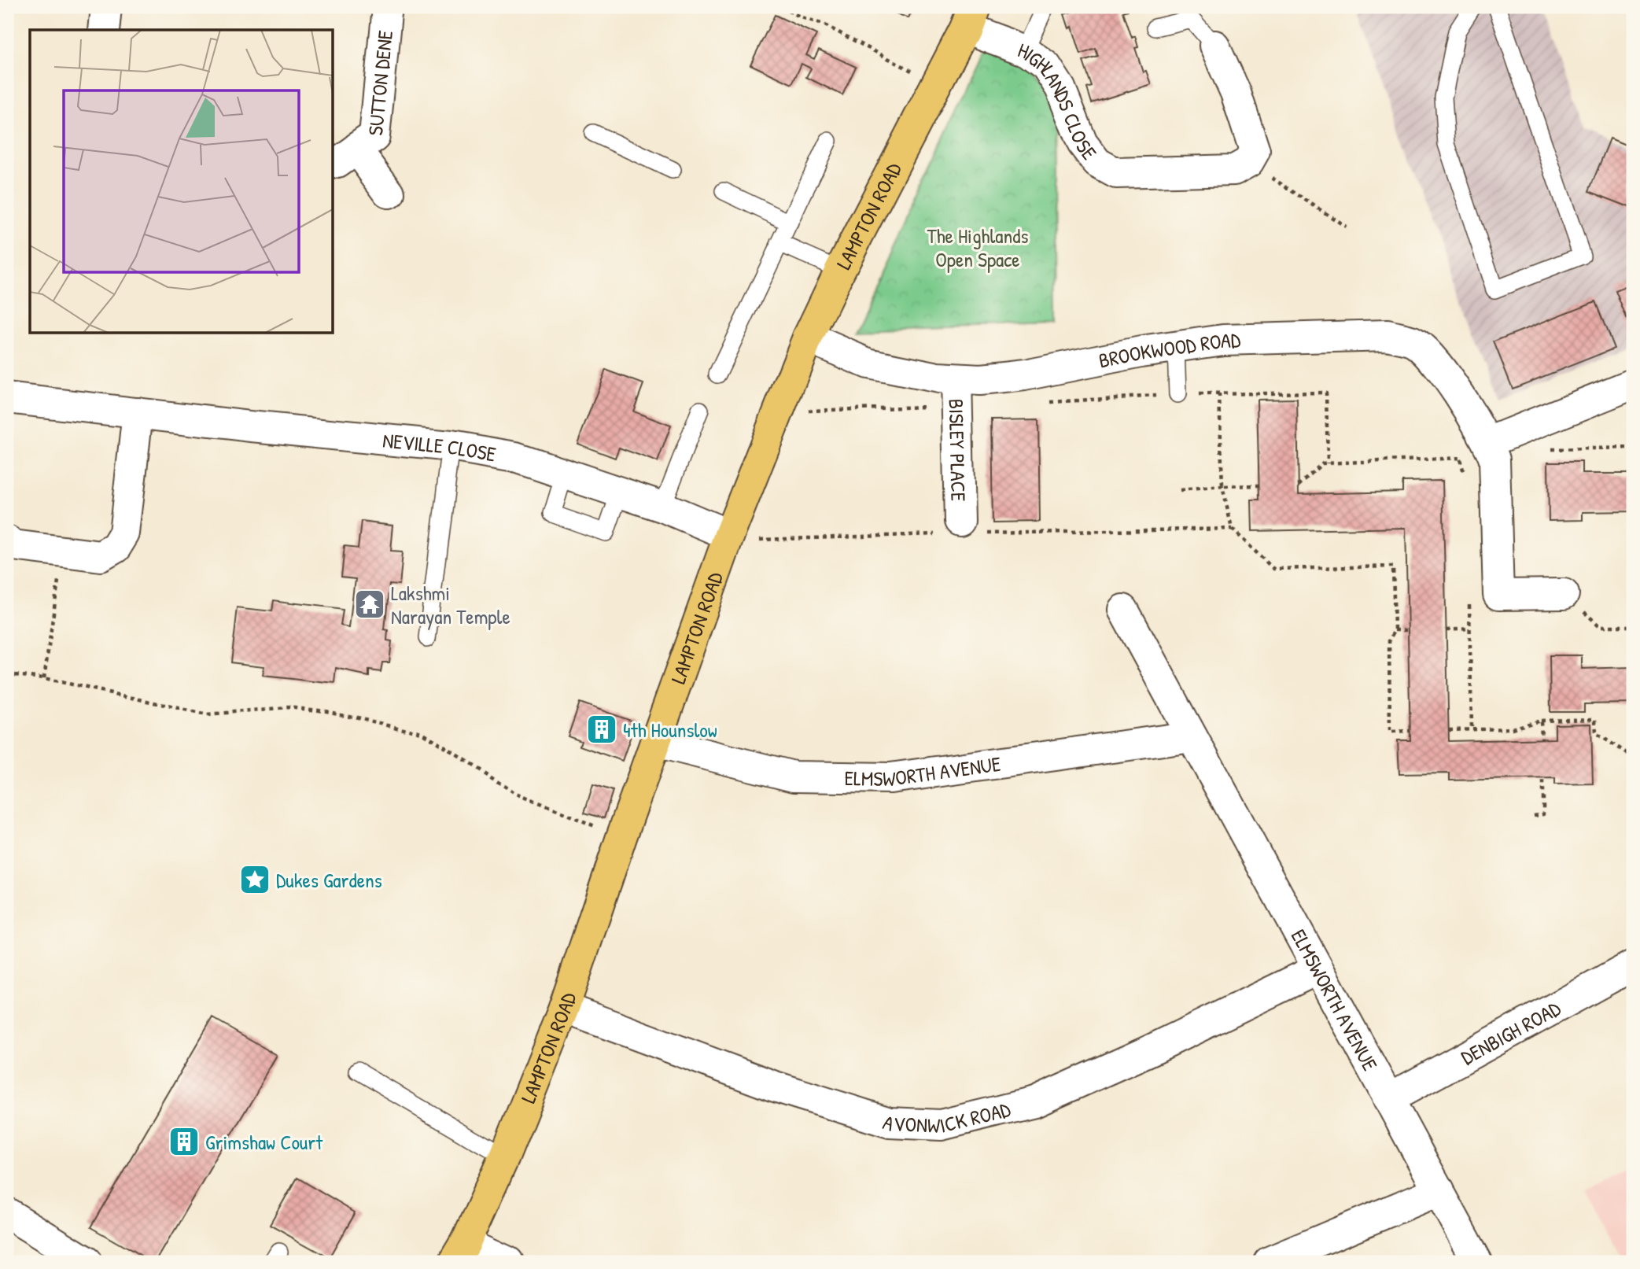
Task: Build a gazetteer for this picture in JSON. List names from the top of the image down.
{
  "streets": {
    "main road": ["LAMPTON ROAD"],
    "street": [
      "SUTTON DENE",
      "HIGHLANDS CLOSE",
      "BROOKWOOD ROAD",
      "NEVILLE CLOSE",
      "BISLEY PLACE",
      "ELMSWORTH AVENUE",
      "DENBIGH ROAD",
      "AVONWICK ROAD"
    ]
  },
  "crossings": [
    ["HIGHLANDS CLOSE", "LAMPTON ROAD"],
    ["LAMPTON ROAD", "BROOKWOOD ROAD"],
    ["LAMPTON ROAD", "NEVILLE CLOSE"],
    ["LAMPTON ROAD", "ELMSWORTH AVENUE"],
    ["LAMPTON ROAD", "AVONWICK ROAD"],
    ["BROOKWOOD ROAD", "BISLEY PLACE"],
    ["ELMSWORTH AVENUE", "DENBIGH ROAD"],
    ["ELMSWORTH AVENUE", "AVONWICK ROAD"]
  ],
  "parks": ["The Highlands Open Space"],
  "places": {
    "temple": ["Lakshmi Narayan Temple"],
    "building": ["4th Hounslow", "Grimshaw Court"],
    "place": ["Dukes Gardens"]
  }
}
